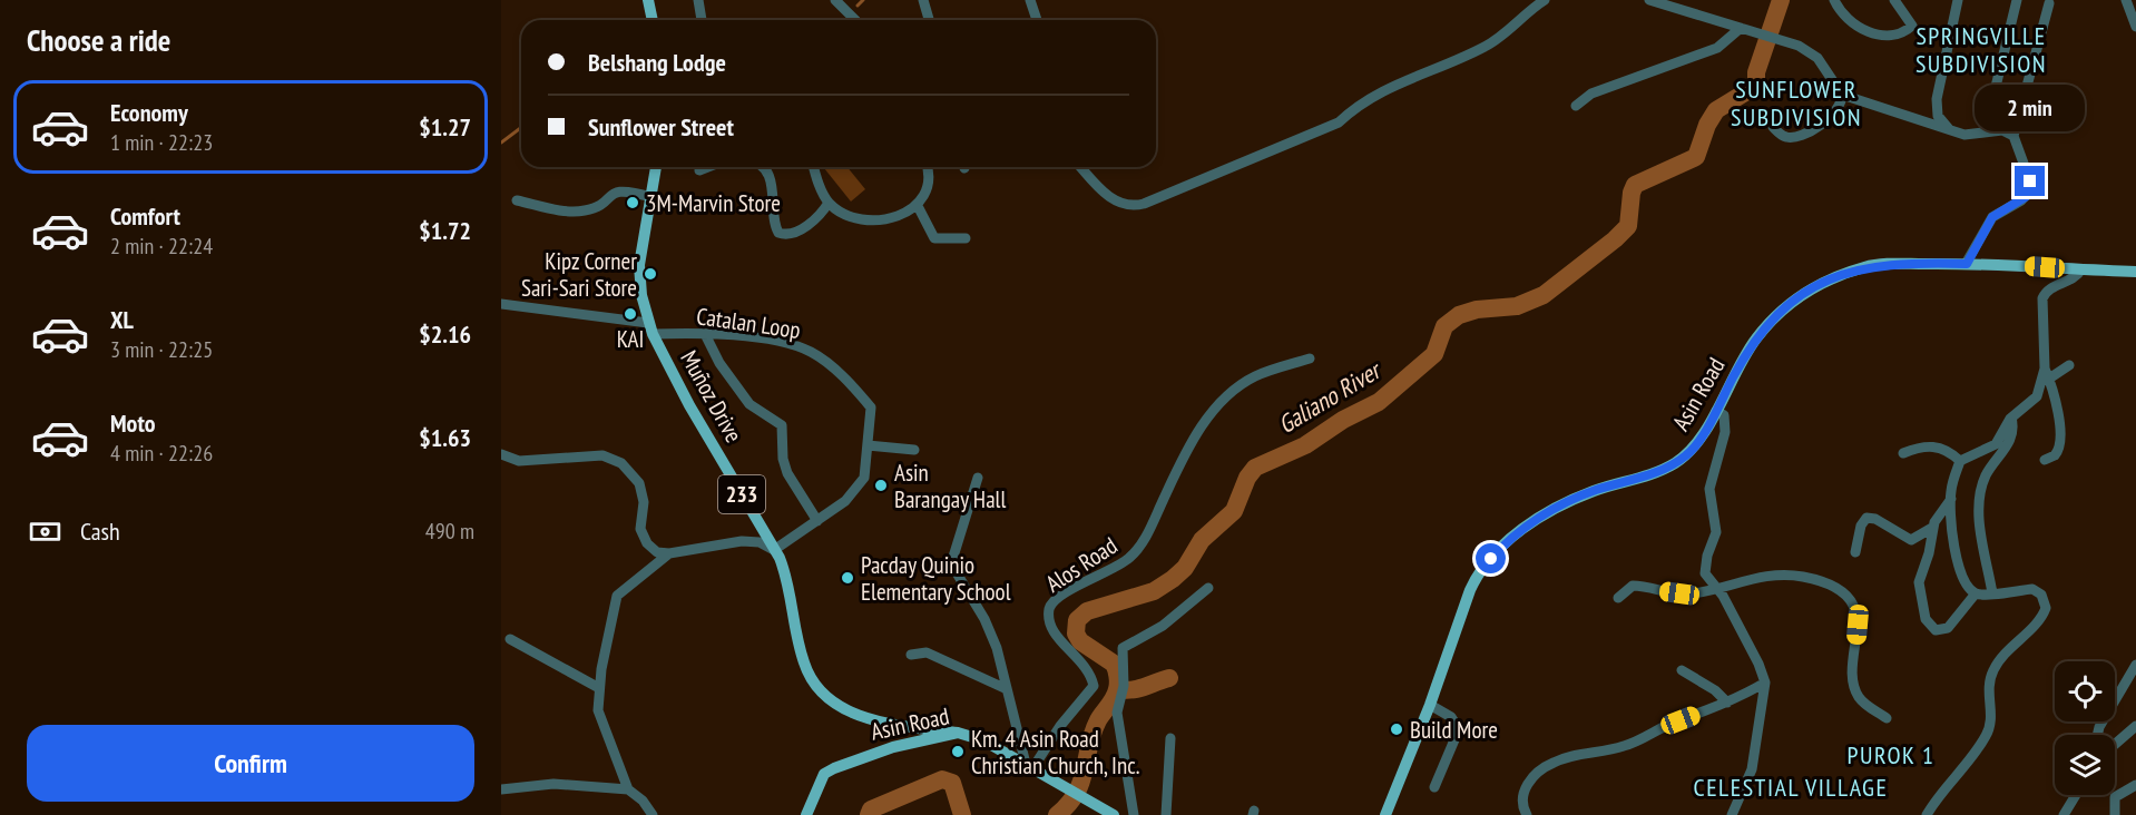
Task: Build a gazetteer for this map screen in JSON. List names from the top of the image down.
{
  "streets": {
    "main road": ["Asin Road", "Muñoz Drive", "233"],
    "street": ["Catalan Loop", "Alos Road"]
  },
  "crossings": [
    ["Catalan Loop", "Muñoz Drive"],
    ["Asin Road", "Muñoz Drive"],
    ["Asin Road", "Alos Road"]
  ],
  "districts": [
    "SPRINGVILLE SUBDIVISION",
    "SUNFLOWER SUBDIVISION",
    "PUROK 1",
    "CELESTIAL VILLAGE"
  ],
  "water": ["Galiano River"],
  "places": [
    "3M-Marvin Store",
    "Kipz Corner Sari-Sari Store",
    "KAI",
    "Asin Barangay Hall",
    "Pacday Quinio Elementary School",
    "Build More",
    "Km. 4 Asin Road Christian Church, Inc."
  ],
  "page": {
    "heading": "Choose a ride",
    "banner": ["Belshang Lodge", "Sunflower Street"],
    "list": [
      {
        "name": "Economy",
        "note": "1 min · 22:23",
        "value": "$1.27"
      },
      {
        "name": "Comfort",
        "note": "2 min · 22:24",
        "value": "$1.72"
      },
      {
        "name": "XL",
        "note": "3 min · 22:25",
        "value": "$2.16"
      },
      {
        "name": "Moto",
        "note": "4 min · 22:26",
        "value": "$1.63"
      }
    ],
    "bubble": "2 min",
    "pay": ["Cash", "490 m"],
    "buttons": "Confirm"
  }
}
